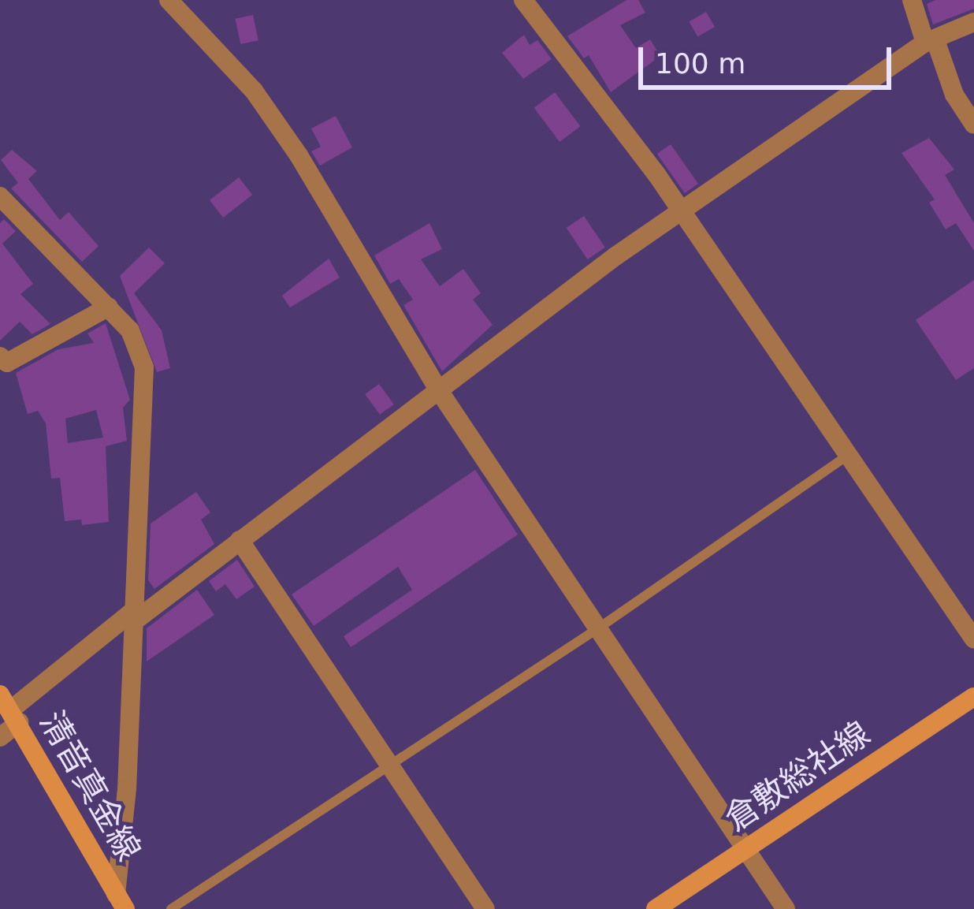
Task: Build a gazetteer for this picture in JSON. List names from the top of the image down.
{
  "streets": {
    "main road": ["倉敷総社線", "清音真金線"]
  },
  "scale_bar": "100 m"
}
